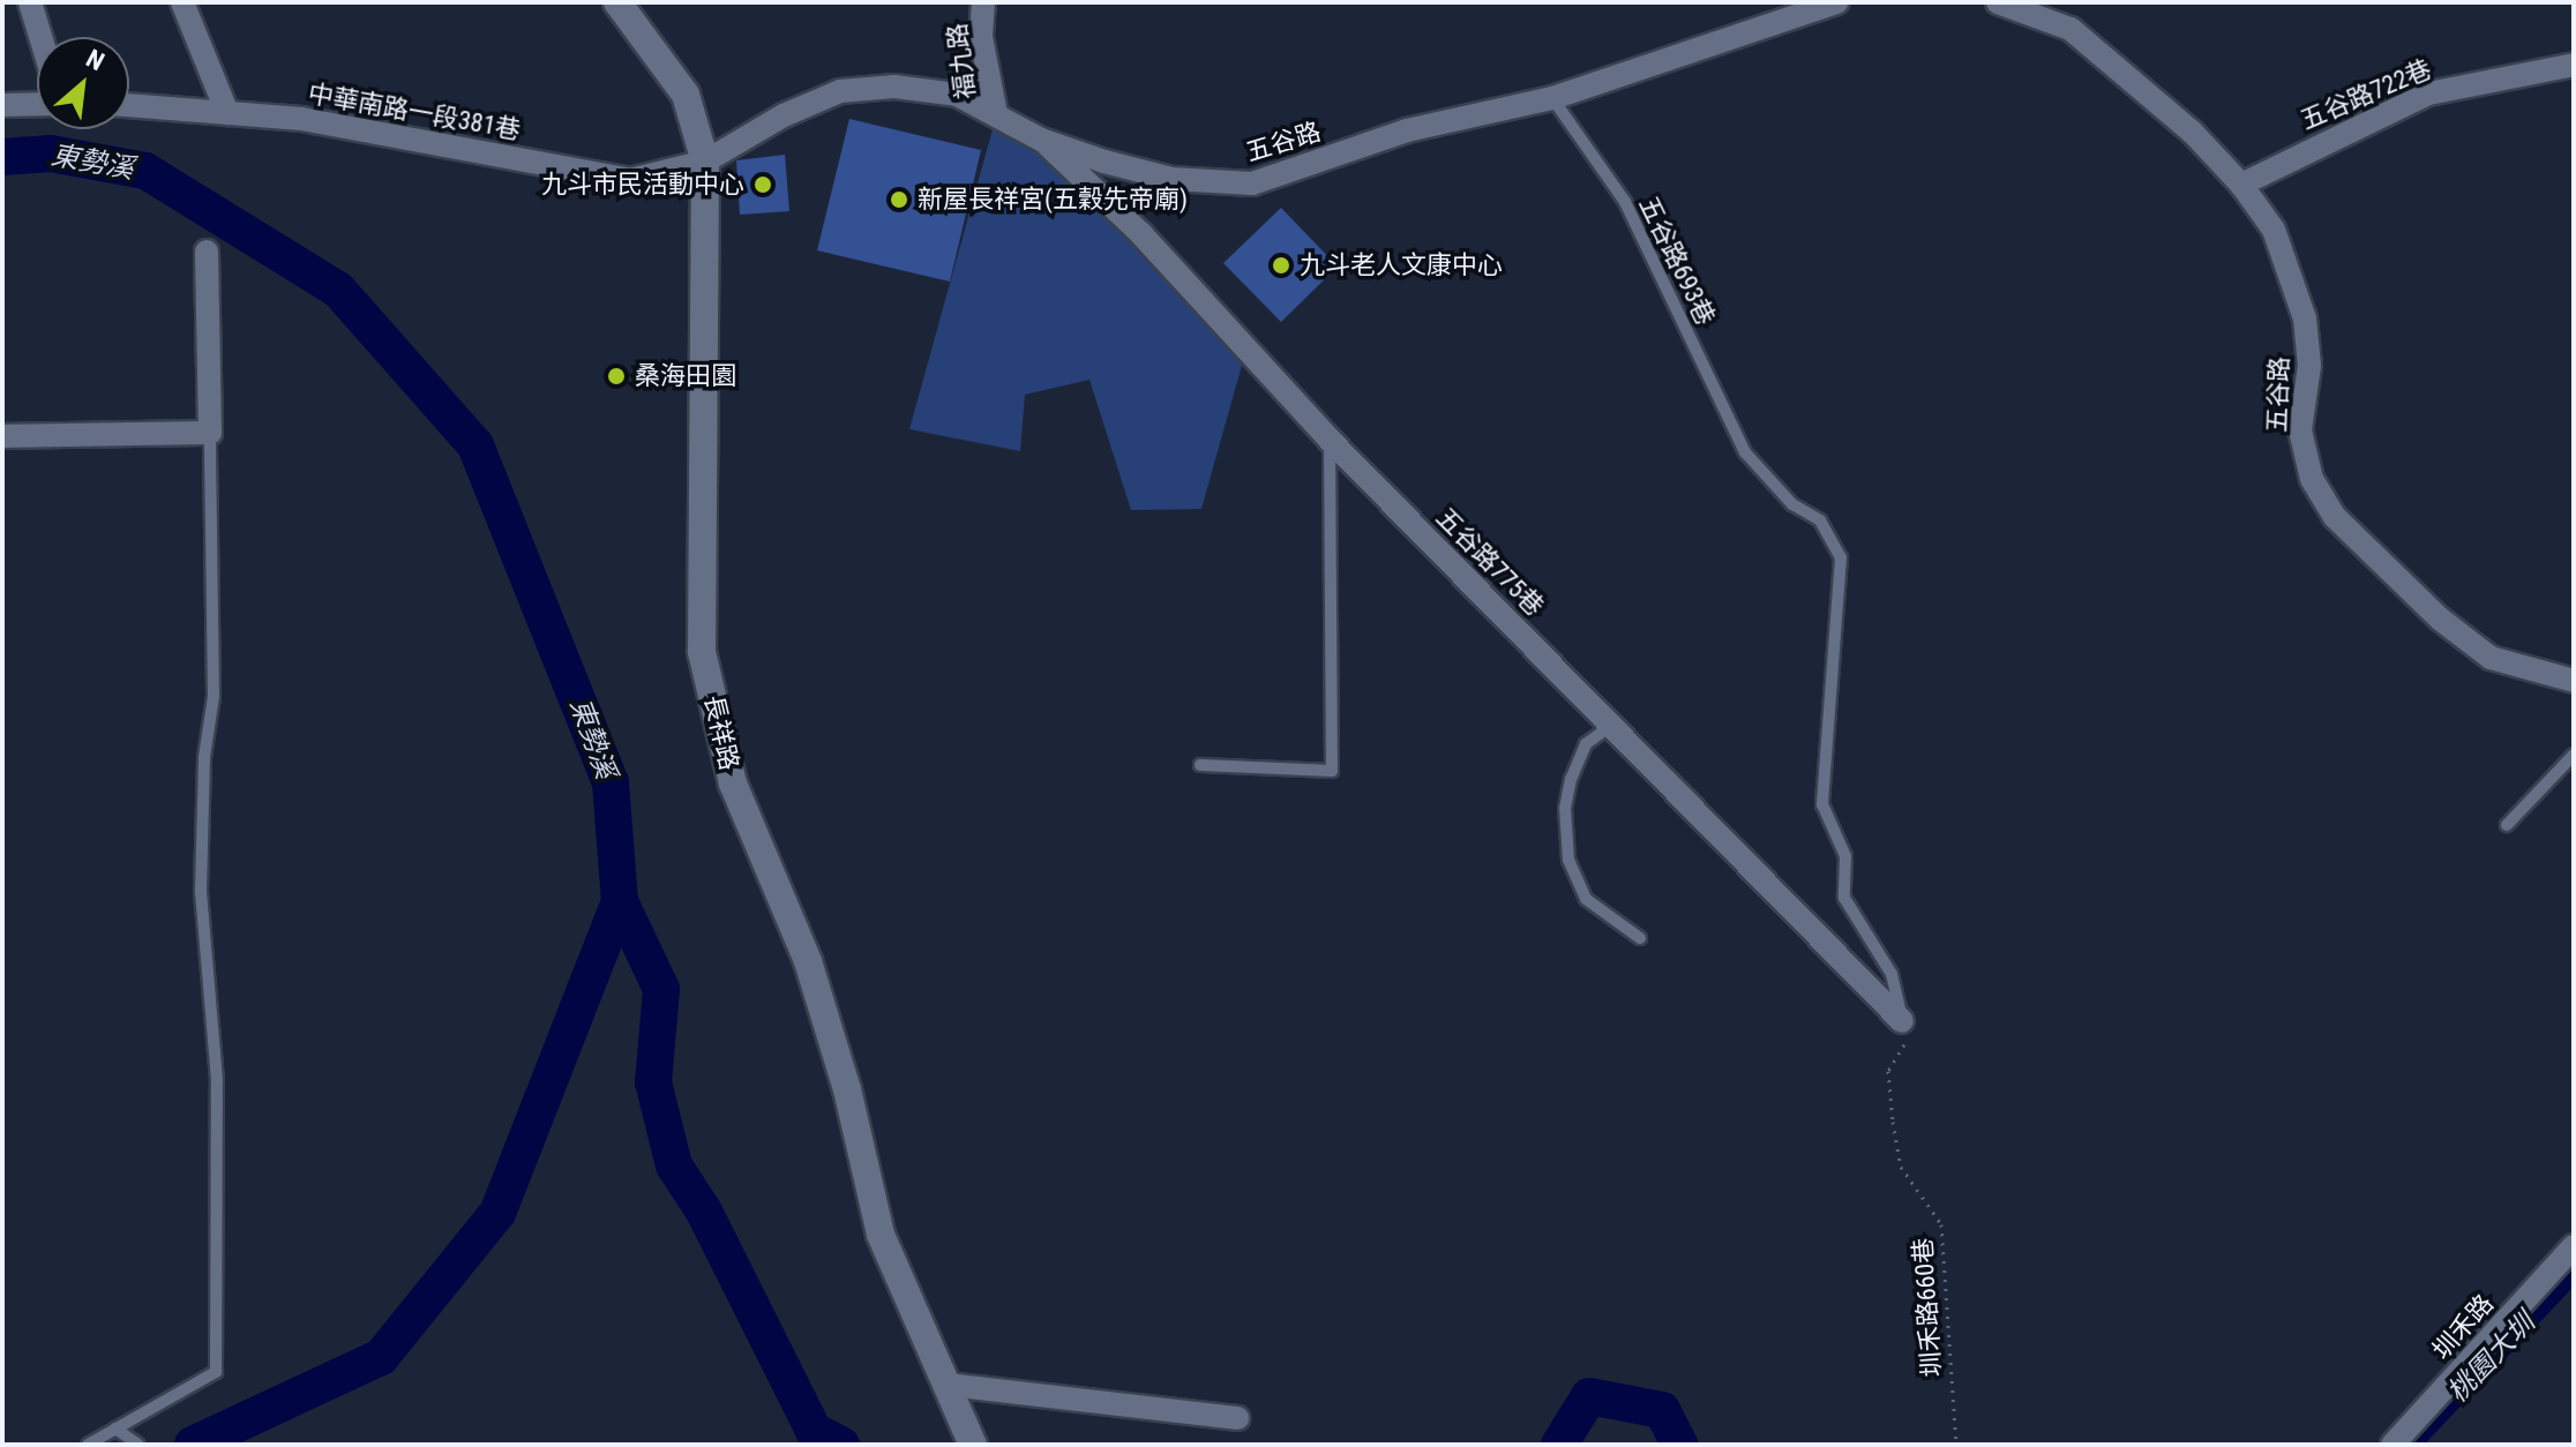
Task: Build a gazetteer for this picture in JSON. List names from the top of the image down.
{
  "streets": {
    "street": [
      "福九路",
      "五谷路722巷",
      "中華南路一段381巷",
      "五谷路",
      "五谷路775巷",
      "長祥路",
      "圳禾路"
    ],
    "lane": ["五谷路693巷"],
    "path": ["圳禾路660巷"]
  },
  "crossings": [
    ["福九路", "五谷路"],
    ["五谷路722巷", "五谷路"],
    ["中華南路一段381巷", "五谷路"],
    ["中華南路一段381巷", "長祥路"],
    ["五谷路", "五谷路693巷"],
    ["五谷路", "五谷路775巷"],
    ["五谷路", "長祥路"],
    ["五谷路693巷", "五谷路775巷"],
    ["五谷路693巷", "圳禾路660巷"],
    ["五谷路775巷", "圳禾路660巷"]
  ],
  "water": ["東勢溪", "桃園大圳"],
  "places": [
    "九斗市民活動中心",
    "新屋長祥宮(五穀先帝廟)",
    "九斗老人文康中心",
    "桑海田園"
  ],
  "north": "top right"
}
